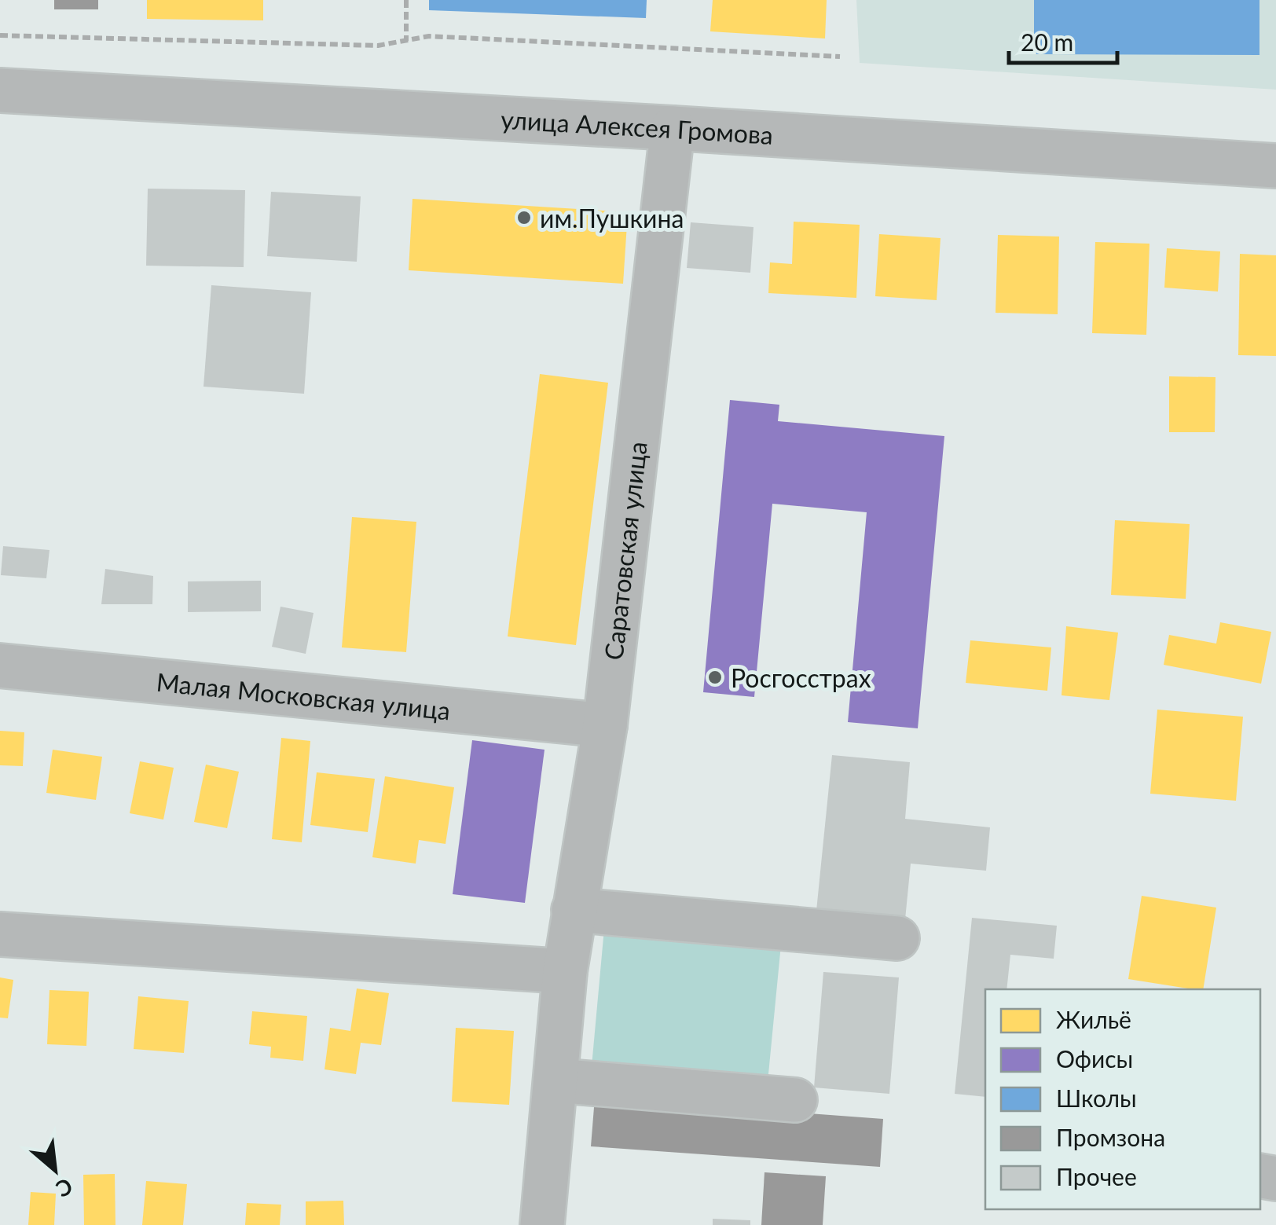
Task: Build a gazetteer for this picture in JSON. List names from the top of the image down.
{
  "streets": {
    "street": ["улица Алексея Громова", "Саратовская улица", "Малая Московская улица"]
  },
  "crossings": [
    ["улица Алексея Громова", "Саратовская улица"],
    ["Саратовская улица", "Малая Московская улица"]
  ],
  "places": ["им.Пушкина", "Росгосстрах"],
  "legend": [
    "Жильё",
    "Офисы",
    "Школы",
    "Промзона",
    "Прочее"
  ],
  "scale_bar": "20 m",
  "north": "bottom right"
}
